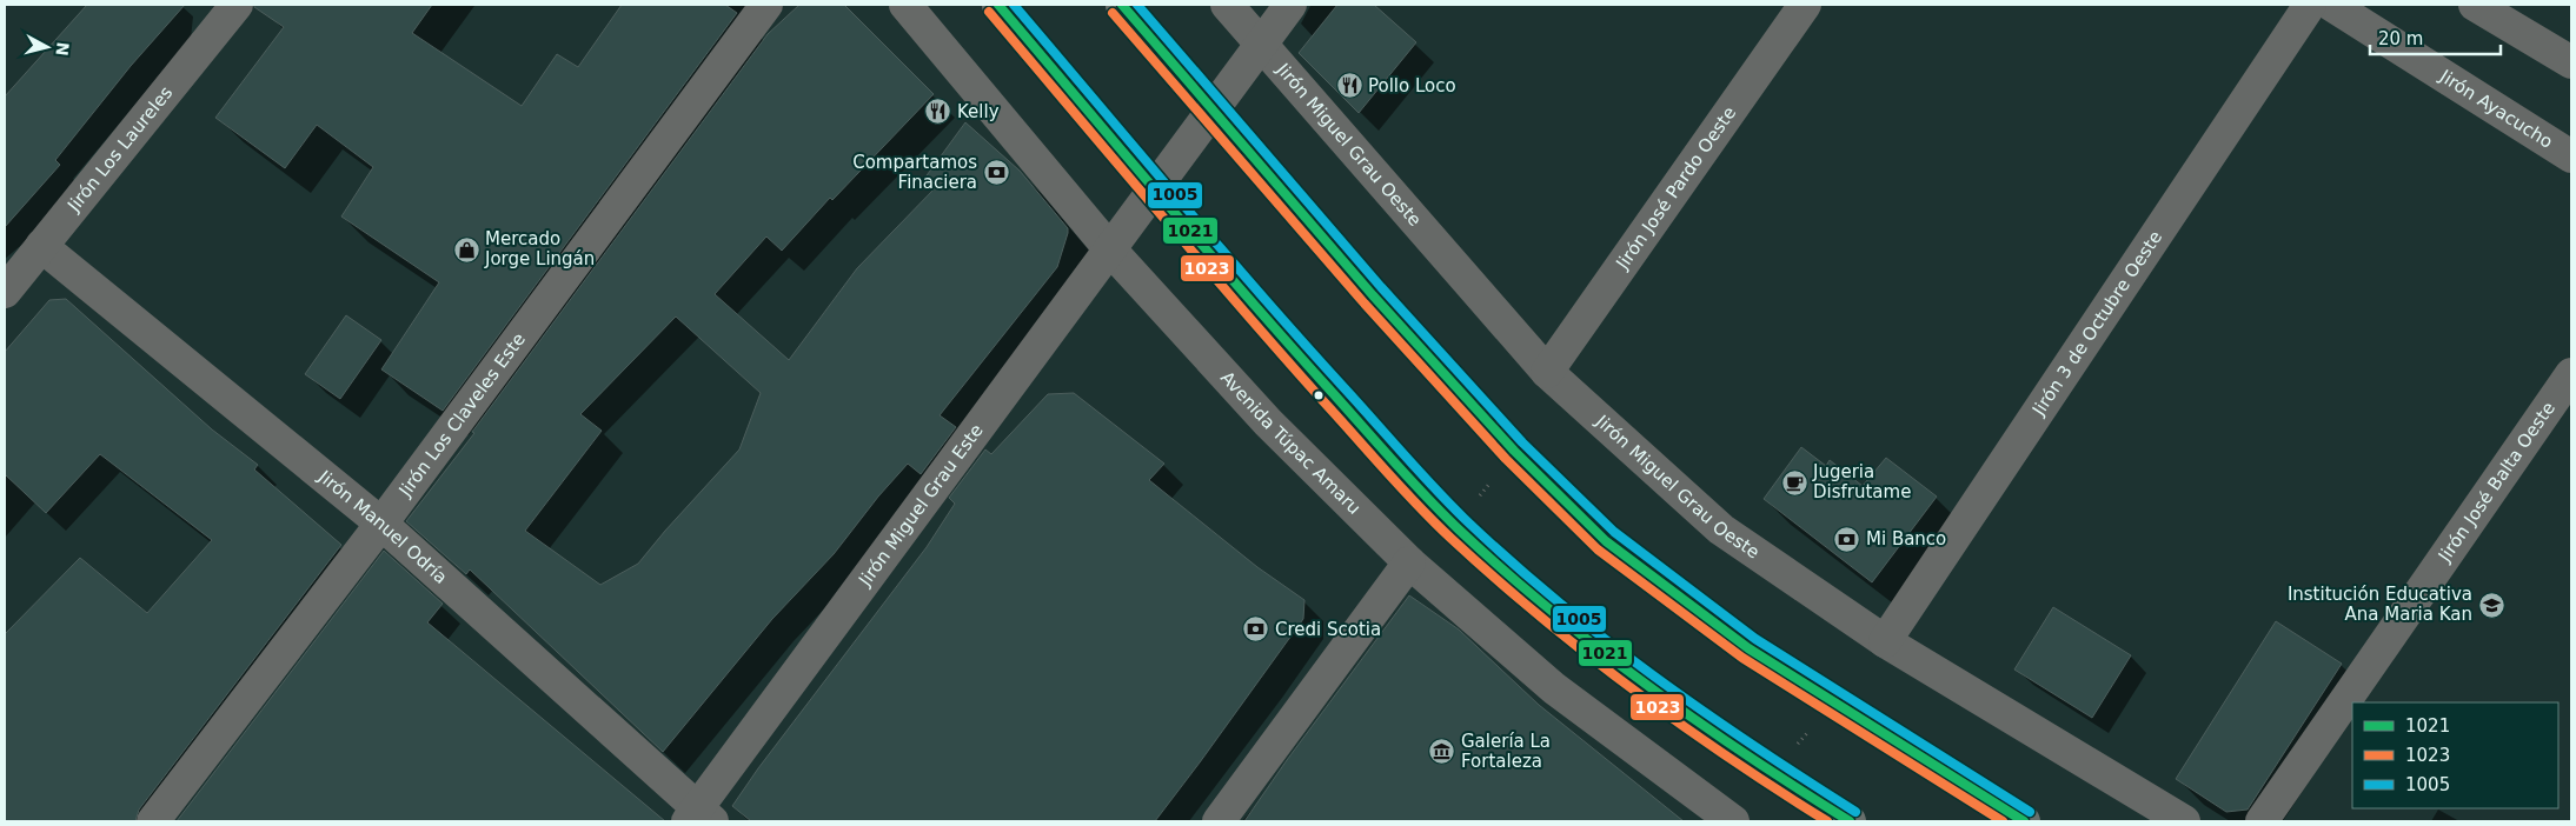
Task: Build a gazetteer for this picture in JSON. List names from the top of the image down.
{
  "streets": {
    "street": [
      "Jirón Ayacucho",
      "Jirón Miguel Grau Oeste",
      "Jirón Los Laureles",
      "Jirón José Pardo Oeste",
      "Jirón 3 de Octubre Oeste",
      "Jirón Los Claveles Este",
      "Avenida Túpac Amaru",
      "Jirón José Balta Oeste",
      "Jirón Miguel Grau Este",
      "Jirón Manuel Odría"
    ]
  },
  "crossings": [
    ["Jirón Miguel Grau Oeste", "Jirón José Pardo Oeste"],
    ["Jirón Miguel Grau Oeste", "Jirón 3 de Octubre Oeste"],
    ["Jirón Miguel Grau Oeste", "Jirón Miguel Grau Este"],
    ["Jirón Los Laureles", "Jirón Manuel Odría"],
    ["Jirón Los Claveles Este", "Jirón Manuel Odría"],
    ["Avenida Túpac Amaru", "Jirón Miguel Grau Este"],
    ["Jirón Miguel Grau Este", "Jirón Manuel Odría"]
  ],
  "places": {
    "restaurant": ["Pollo Loco", "Kelly"],
    "bank": ["Compartamos Finaciera", "Mi Banco", "Credi Scotia"],
    "shop": ["Mercado Jorge Lingán"],
    "cafe": ["Jugeria Disfrutame"],
    "school or university": ["Institución Educativa Ana Maria Kan"],
    "museum": ["Galería La Fortaleza"]
  },
  "lines": ["transit line 1021", "transit line 1005", "transit line 1023"],
  "legend": ["1021", "1023", "1005"],
  "scale_bar": "20 m",
  "north": "right"
}
